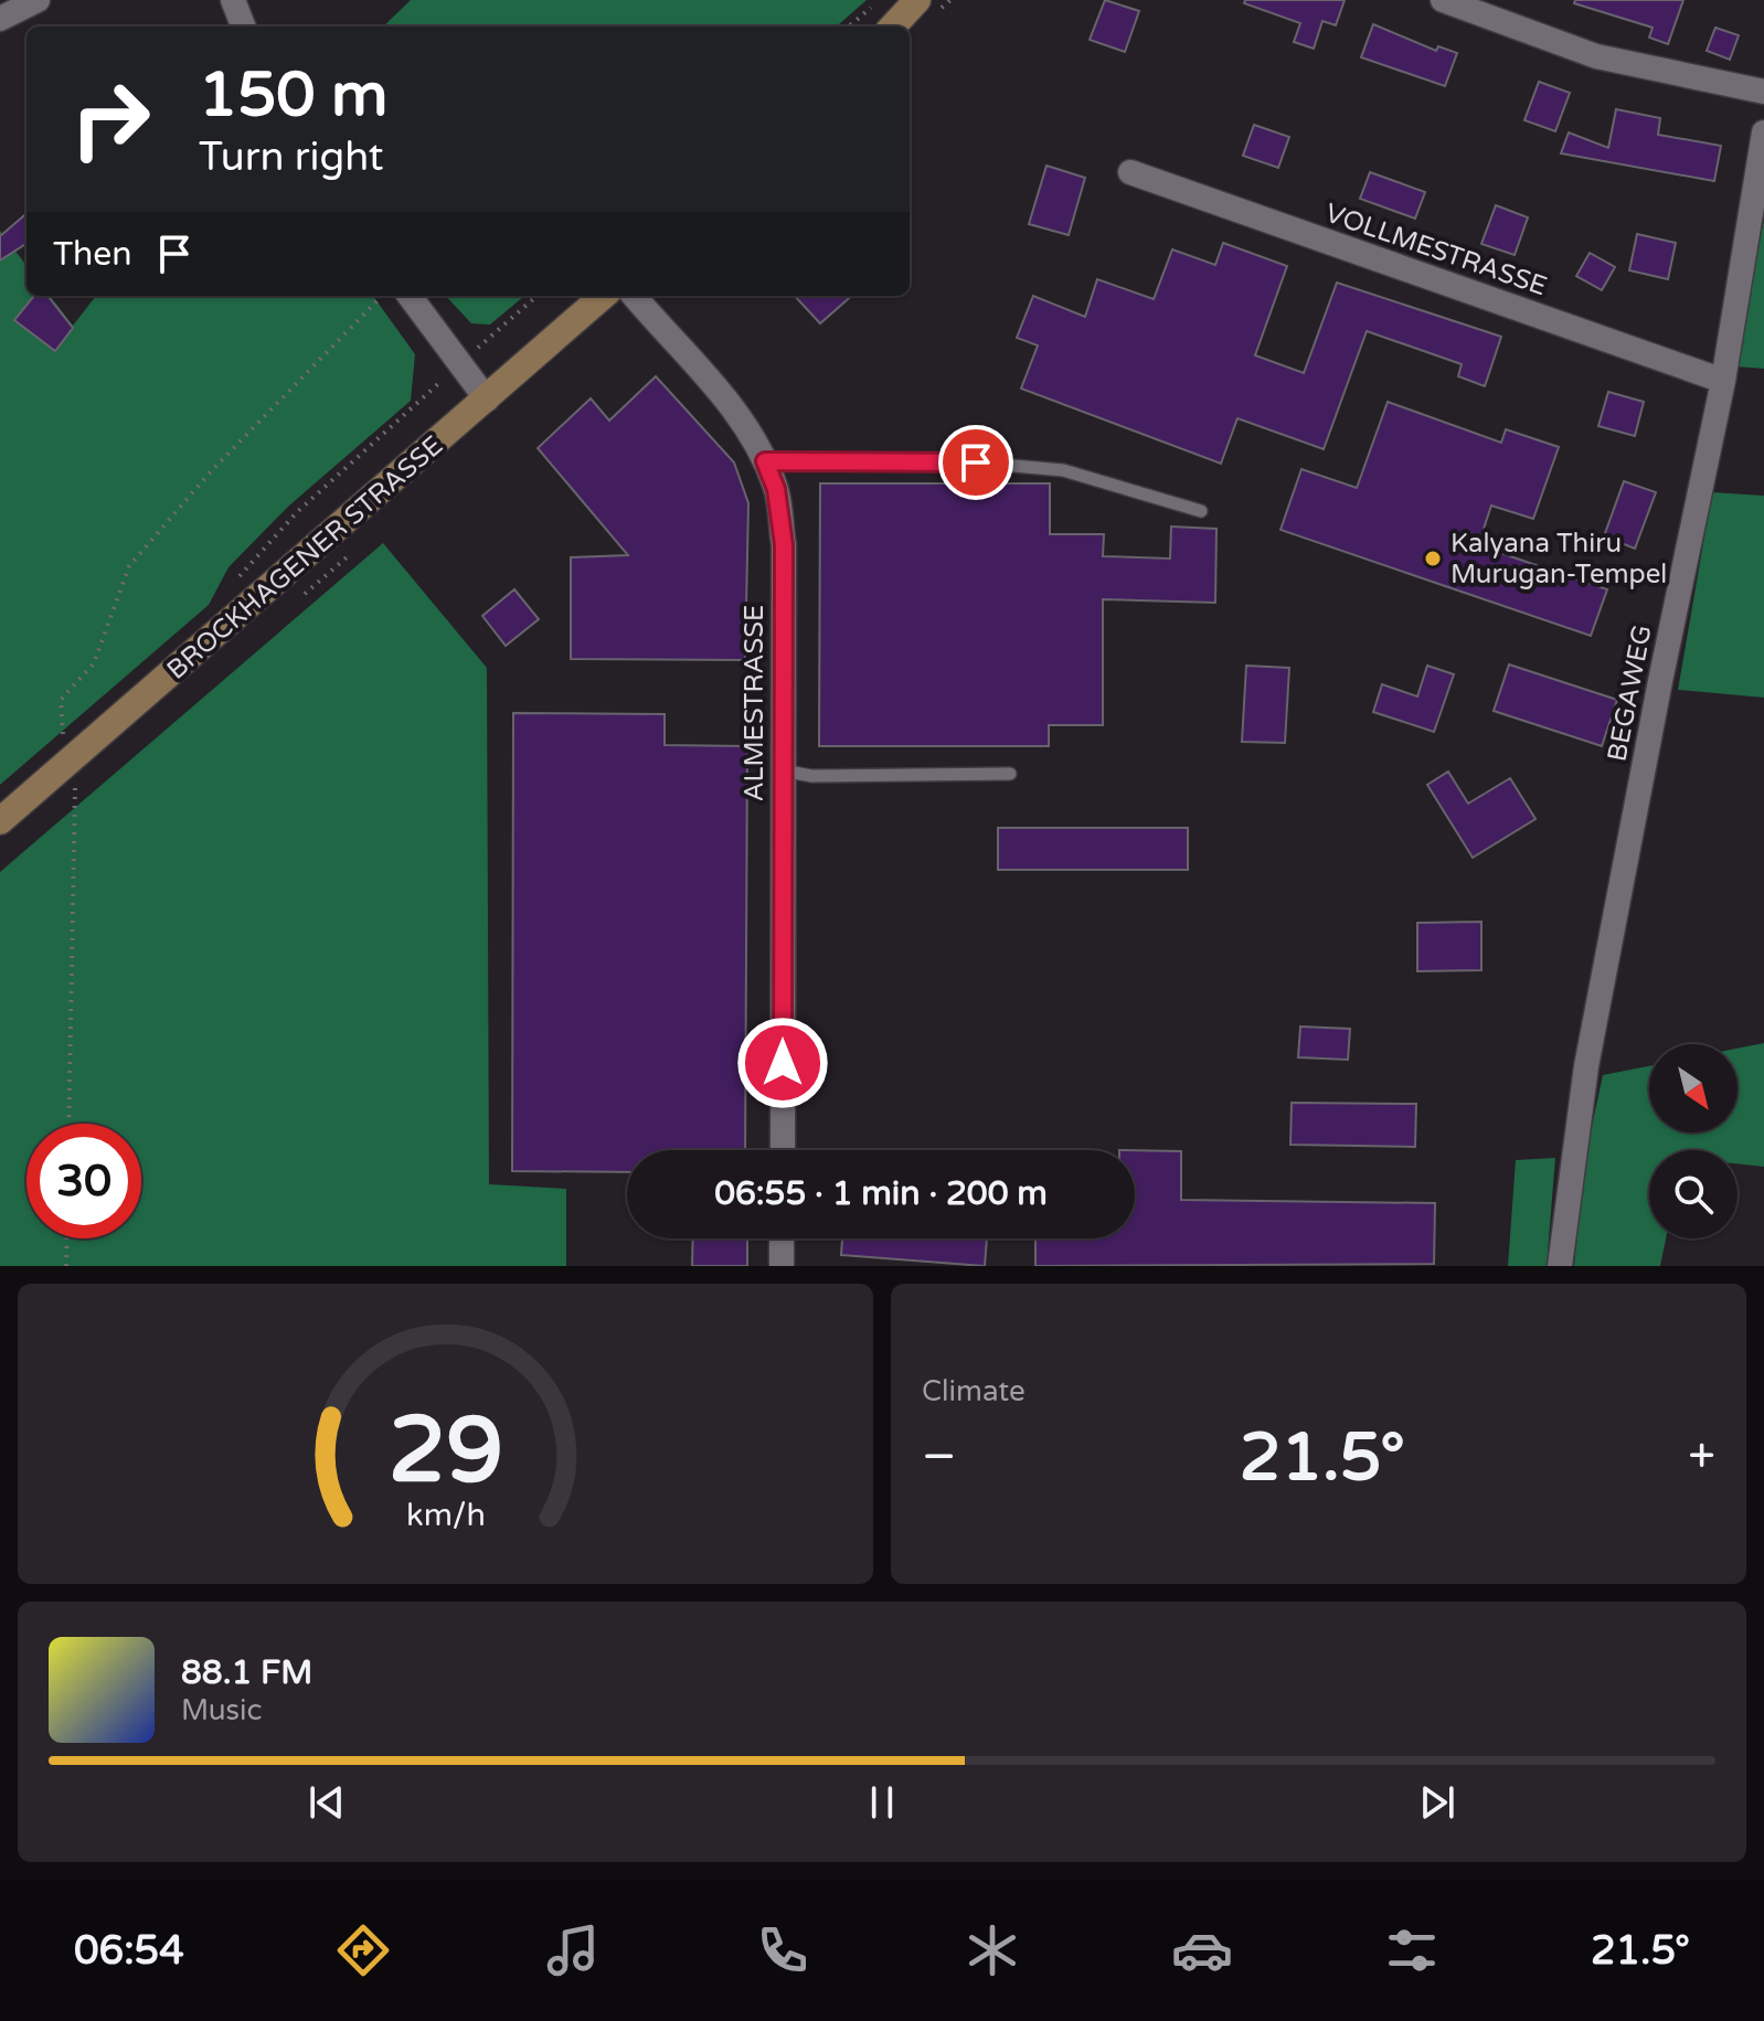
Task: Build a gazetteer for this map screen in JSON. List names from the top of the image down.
{
  "streets": {
    "main road": ["BROCKHAGENER STRASSE"],
    "street": ["VOLLMESTRASSE", "BEGAWEG", "ALMESTRASSE"]
  },
  "crossings": [
    ["VOLLMESTRASSE", "BEGAWEG"]
  ],
  "places": ["Kalyana Thiru Murugan-Tempel"],
  "north": "bottom right",
  "page": {
    "turn": ["150 m", "Turn right"],
    "then": "Then",
    "limit": "30",
    "trip": "06:55 · 1 min · 200 m",
    "tile": "Climate",
    "heat": ["−", "21.5°", "+"],
    "song": ["88.1 FM", "Music"],
    "tabs": ["06:54", "21.5°"],
    "gauge": ["29", "km/h"]
  }
}
